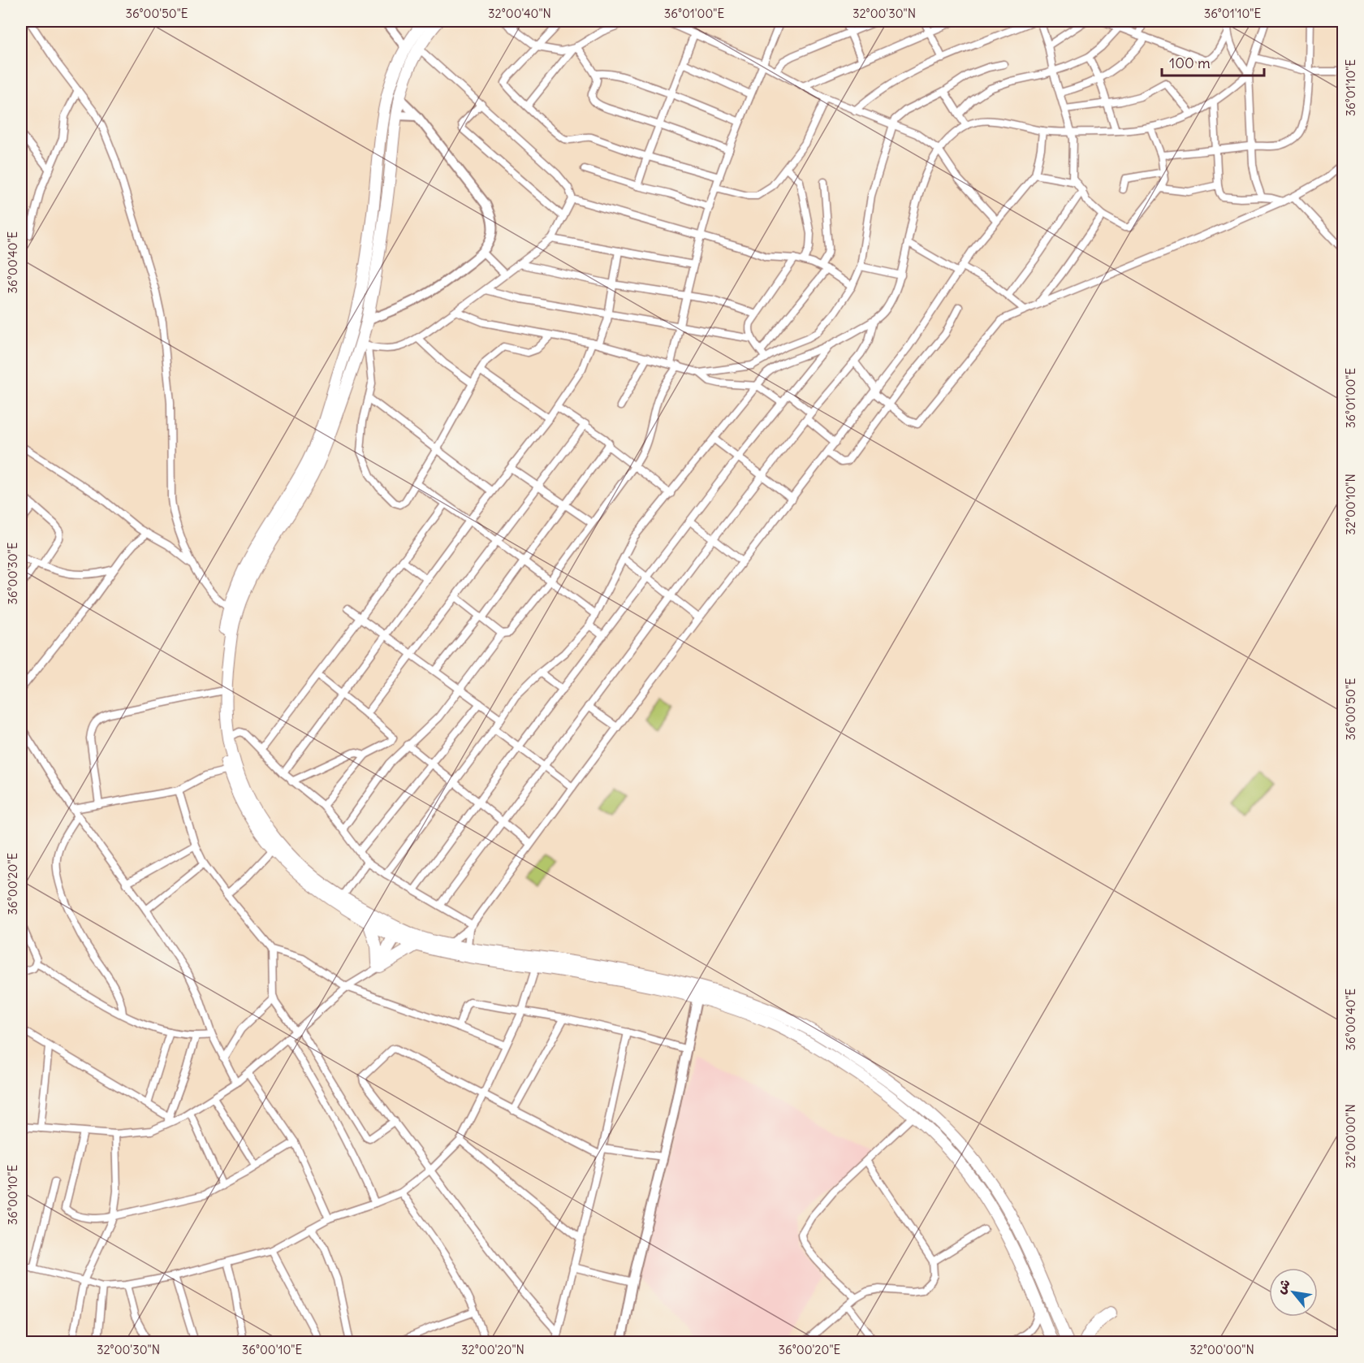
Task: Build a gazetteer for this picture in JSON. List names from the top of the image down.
{
  "scale_bar": "100 m",
  "north": "top left",
  "coordinates": [
    "36°00'50\"E",
    "32°00'40\"N",
    "36°01'00\"E",
    "32°00'30\"N",
    "36°01'10\"E",
    "36°00'40\"E",
    "32°00'10\"N",
    "36°00'30\"E",
    "36°00'20\"E",
    "32°00'00\"N",
    "36°00'10\"E",
    "32°00'20\"N"
  ]
}
